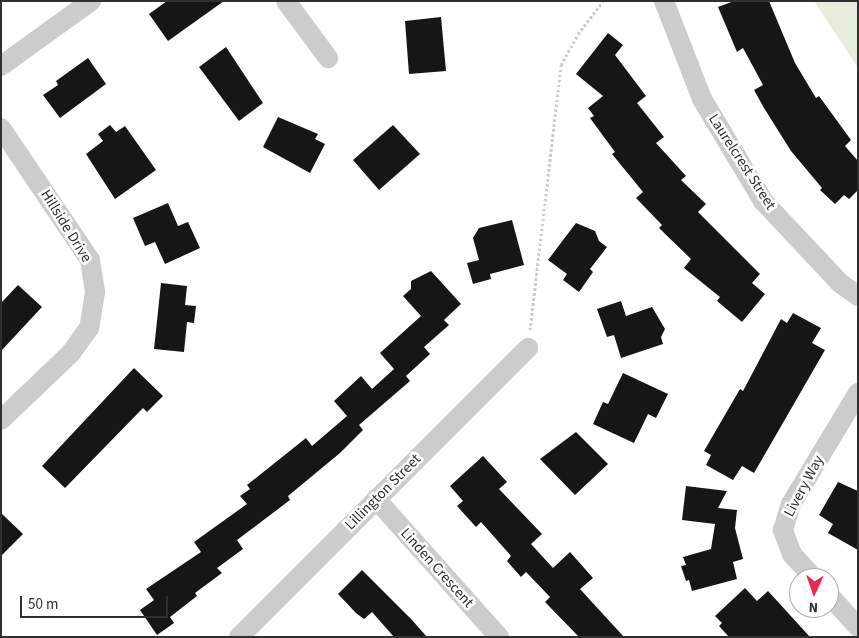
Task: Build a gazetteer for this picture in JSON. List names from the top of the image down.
{
  "streets": {
    "street": [
      "Laurelcrest Street",
      "Hillside Drive",
      "Livery Way",
      "Lillington Street",
      "Linden Crescent"
    ]
  },
  "crossings": [
    ["Lillington Street", "Linden Crescent"]
  ],
  "scale_bar": "50 m",
  "north": "bottom"
}
